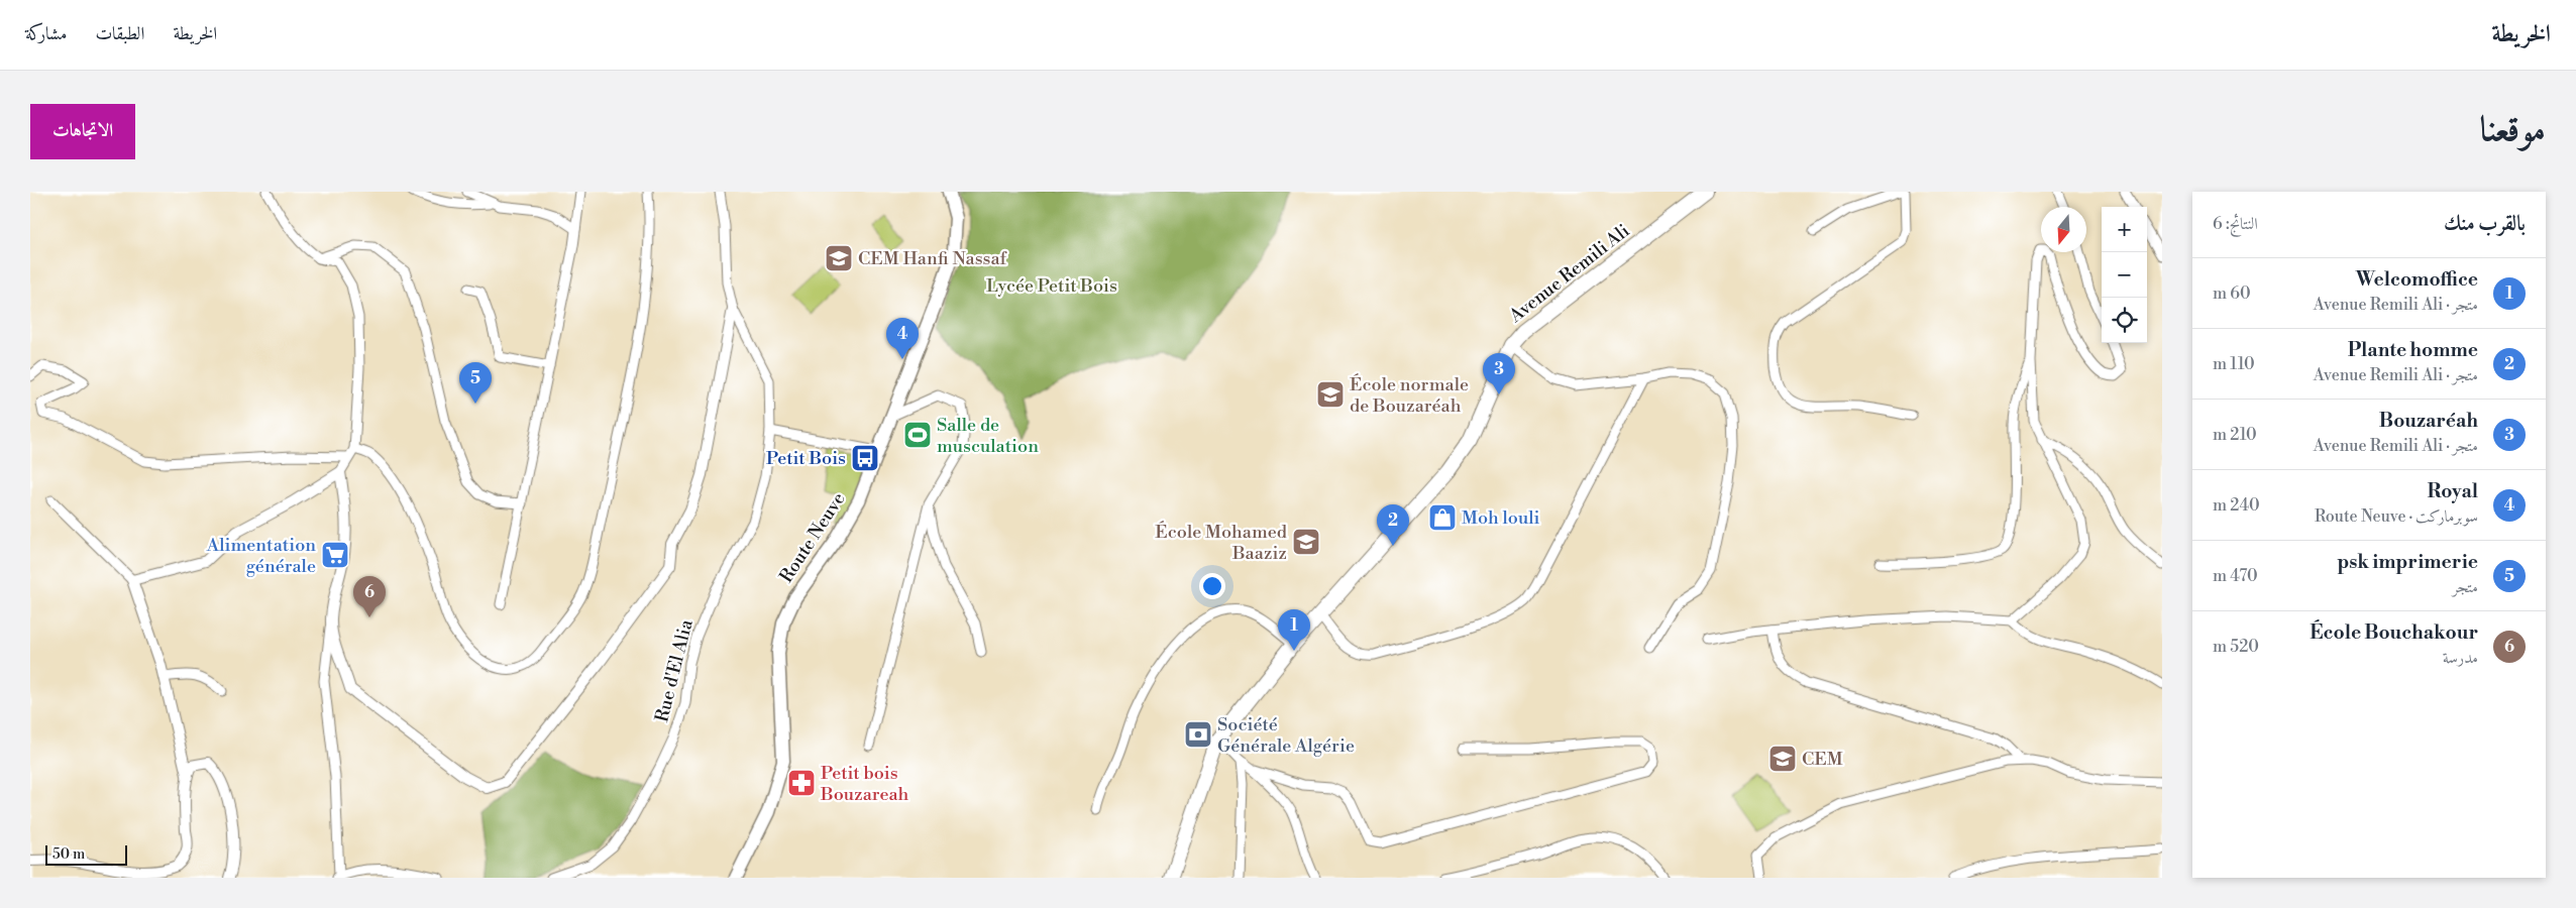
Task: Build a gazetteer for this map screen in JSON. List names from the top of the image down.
{
  "streets": {
    "main road": ["Avenue Remili Ali", "Route Neuve"],
    "street": ["Rue d'El Alia"]
  },
  "parks": ["Lycée Petit Bois"],
  "places": {
    "school or university": [
      "CEM Hanfi Nassaf",
      "École normale de Bouzaréah",
      "École Mohamed Baaziz",
      "CEM"
    ],
    "sports": ["Salle de musculation"],
    "bus stop": ["Petit Bois"],
    "shop": ["Moh louli"],
    "supermarket": ["Alimentation générale"],
    "bank": ["Société Générale Algérie"],
    "pharmacy": ["Petit bois Bouzareah"]
  },
  "scale_bar": "50 m",
  "north": "bottom",
  "page": {
    "header": "الخريطة",
    "nav": ["الخريطة", "الطبقات", "مشاركة"],
    "title": "موقعنا",
    "buttons": "الاتجاهات",
    "heading": ["بالقرب منك", "النتائج: 6"],
    "map_buttons": ["+", "−"],
    "list": [
      {
        "mark": "1",
        "name": "Welcomoffice",
        "note": "متجر · Avenue Remili Ali",
        "value": "60 m"
      },
      {
        "mark": "2",
        "name": "Plante homme",
        "note": "متجر · Avenue Remili Ali",
        "value": "110 m"
      },
      {
        "mark": "3",
        "name": "Bouzaréah",
        "note": "متجر · Avenue Remili Ali",
        "value": "210 m"
      },
      {
        "mark": "4",
        "name": "Royal",
        "note": "سوبرماركت · Route Neuve",
        "value": "240 m"
      },
      {
        "mark": "5",
        "name": "psk imprimerie",
        "note": "متجر",
        "value": "470 m"
      },
      {
        "mark": "6",
        "name": "École Bouchakour",
        "note": "مدرسة",
        "value": "520 m"
      }
    ],
    "pins": [
      "4",
      "3",
      "5",
      "2",
      "6",
      "1"
    ],
    "scale": "50 m"
  }
}
